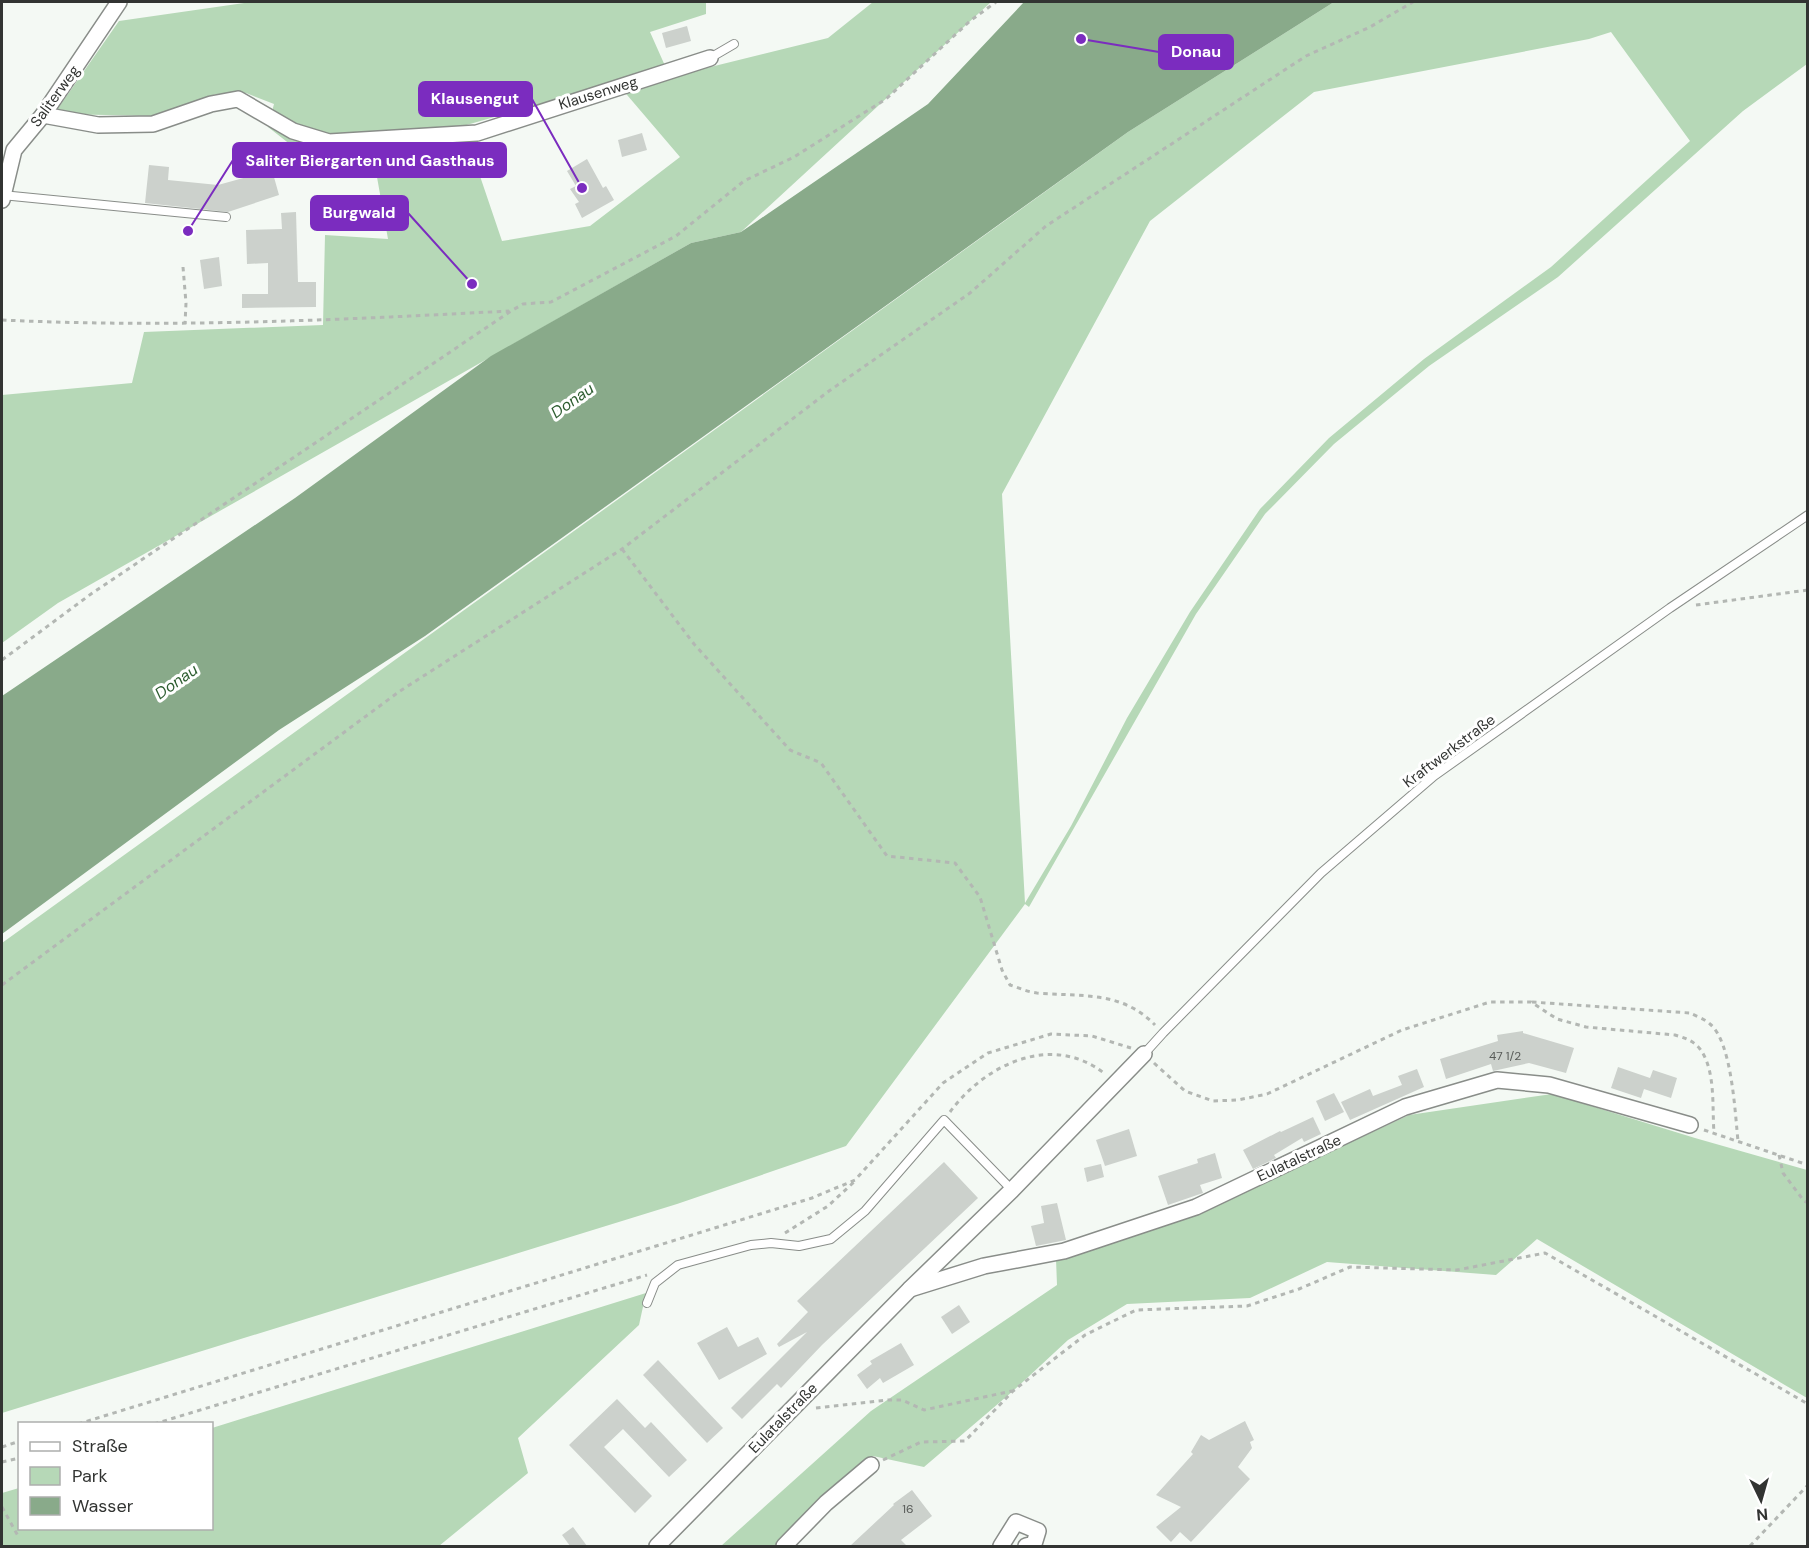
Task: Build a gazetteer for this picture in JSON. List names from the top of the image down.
{
  "streets": {
    "street": ["Klausenweg", "Saliterweg", "Eulatalstraße"],
    "lane": ["Kraftwerkstraße"]
  },
  "crossings": [
    ["Klausenweg", "Saliterweg"],
    ["Kraftwerkstraße", "Eulatalstraße"]
  ],
  "water": ["Donau"],
  "places": [
    "Donau",
    "Klausengut",
    "Saliter Biergarten und Gasthaus",
    "Burgwald"
  ],
  "house_numbers": ["47 1/2", "16"],
  "legend": ["Straße", "Park", "Wasser"],
  "north": "bottom"
}
